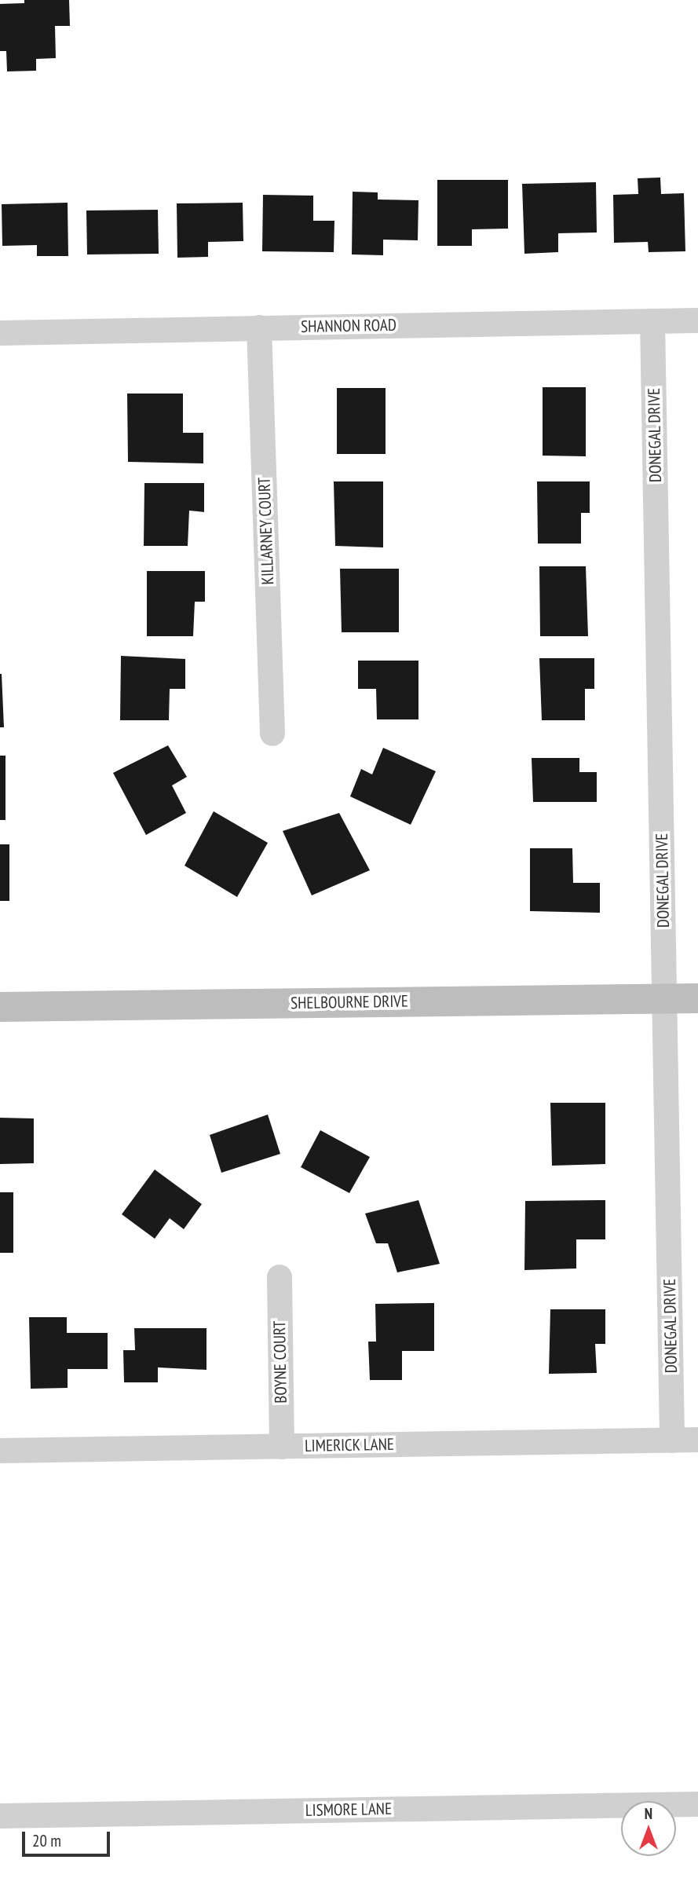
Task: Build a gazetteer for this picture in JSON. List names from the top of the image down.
{
  "streets": {
    "main road": ["SHELBOURNE DRIVE"],
    "street": [
      "SHANNON ROAD",
      "DONEGAL DRIVE",
      "KILLARNEY COURT",
      "BOYNE COURT",
      "LIMERICK LANE",
      "LISMORE LANE"
    ]
  },
  "crossings": [
    ["SHANNON ROAD", "DONEGAL DRIVE"],
    ["SHANNON ROAD", "KILLARNEY COURT"],
    ["DONEGAL DRIVE", "SHELBOURNE DRIVE"],
    ["DONEGAL DRIVE", "LIMERICK LANE"],
    ["BOYNE COURT", "LIMERICK LANE"]
  ],
  "scale_bar": "20 m",
  "north": "top"
}
